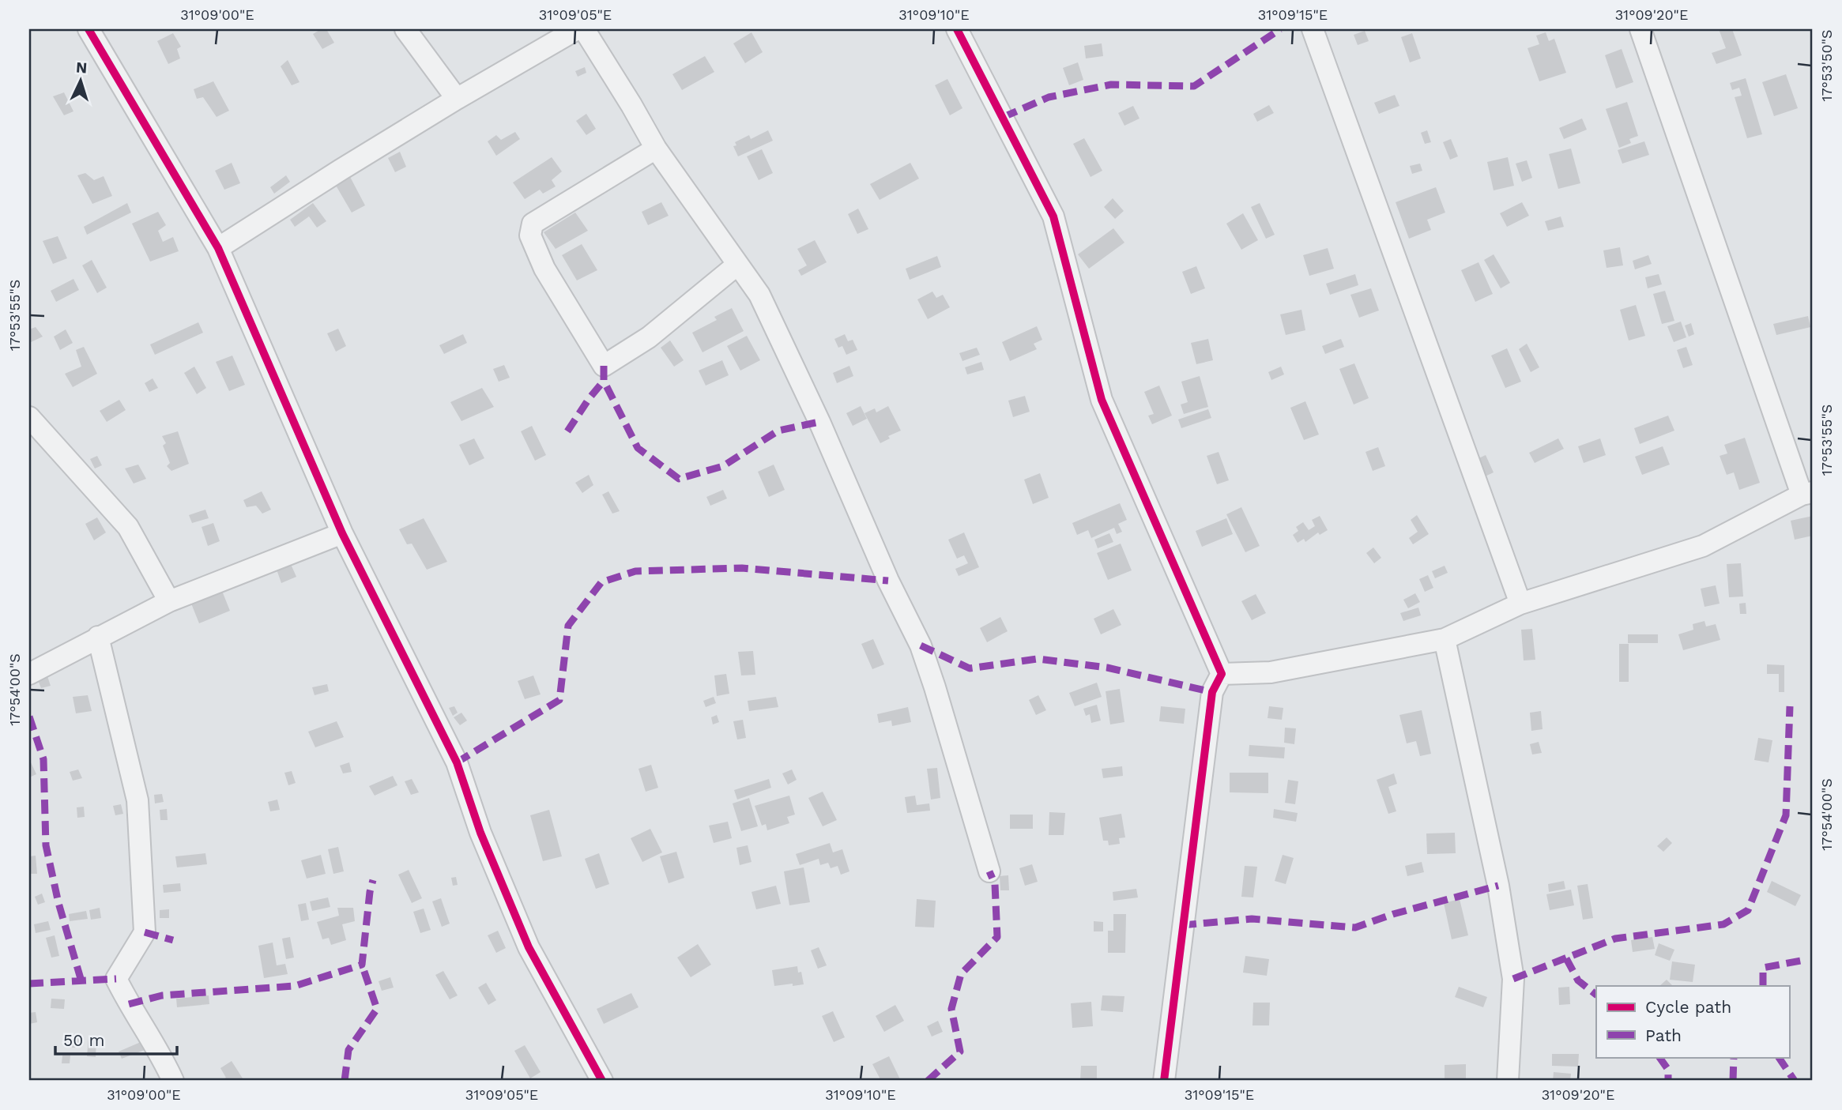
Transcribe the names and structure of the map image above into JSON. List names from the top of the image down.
{
  "legend": ["Cycle path", "Path"],
  "scale_bar": "50 m",
  "north": "top",
  "coordinates": [
    "31°09'00\"E",
    "31°09'05\"E",
    "31°09'10\"E",
    "31°09'15\"E",
    "31°09'20\"E",
    "17°53'50\"S",
    "17°53'55\"S",
    "17°54'00\"S"
  ]
}
